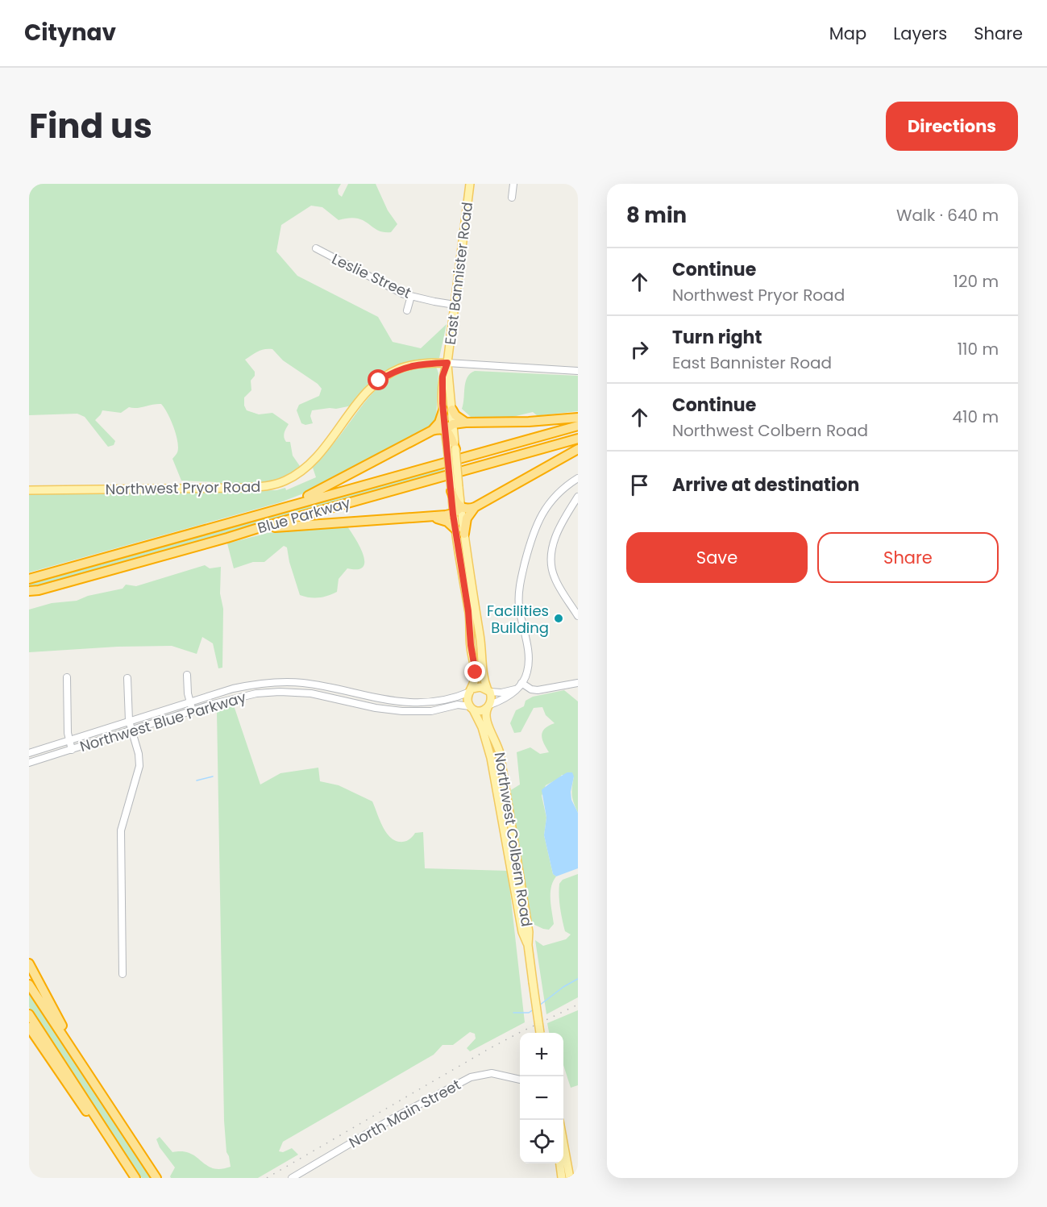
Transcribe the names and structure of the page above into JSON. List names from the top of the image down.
{
  "streets": {
    "highway": ["Blue Parkway"],
    "main road": ["East Bannister Road", "Northwest Pryor Road", "Northwest Colbern Road"],
    "street": ["Leslie Street", "Northwest Blue Parkway", "North Main Street"]
  },
  "crossings": [
    ["East Bannister Road", "Leslie Street"],
    ["East Bannister Road", "Northwest Pryor Road"],
    ["Northwest Blue Parkway", "Northwest Colbern Road"]
  ],
  "places": ["Facilities Building"],
  "page": {
    "header": "Citynav",
    "nav": ["Map", "Layers", "Share"],
    "title": "Find us",
    "buttons": [
      "Directions",
      ["Save", "Share"]
    ],
    "heading": ["8 min", "Walk · 640 m"],
    "list": [
      ["Continue", "Northwest Pryor Road", "120 m"],
      ["Turn right", "East Bannister Road", "110 m"],
      ["Continue", "Northwest Colbern Road", "410 m"],
      "Arrive at destination"
    ],
    "map_buttons": ["+", "−"]
  }
}
